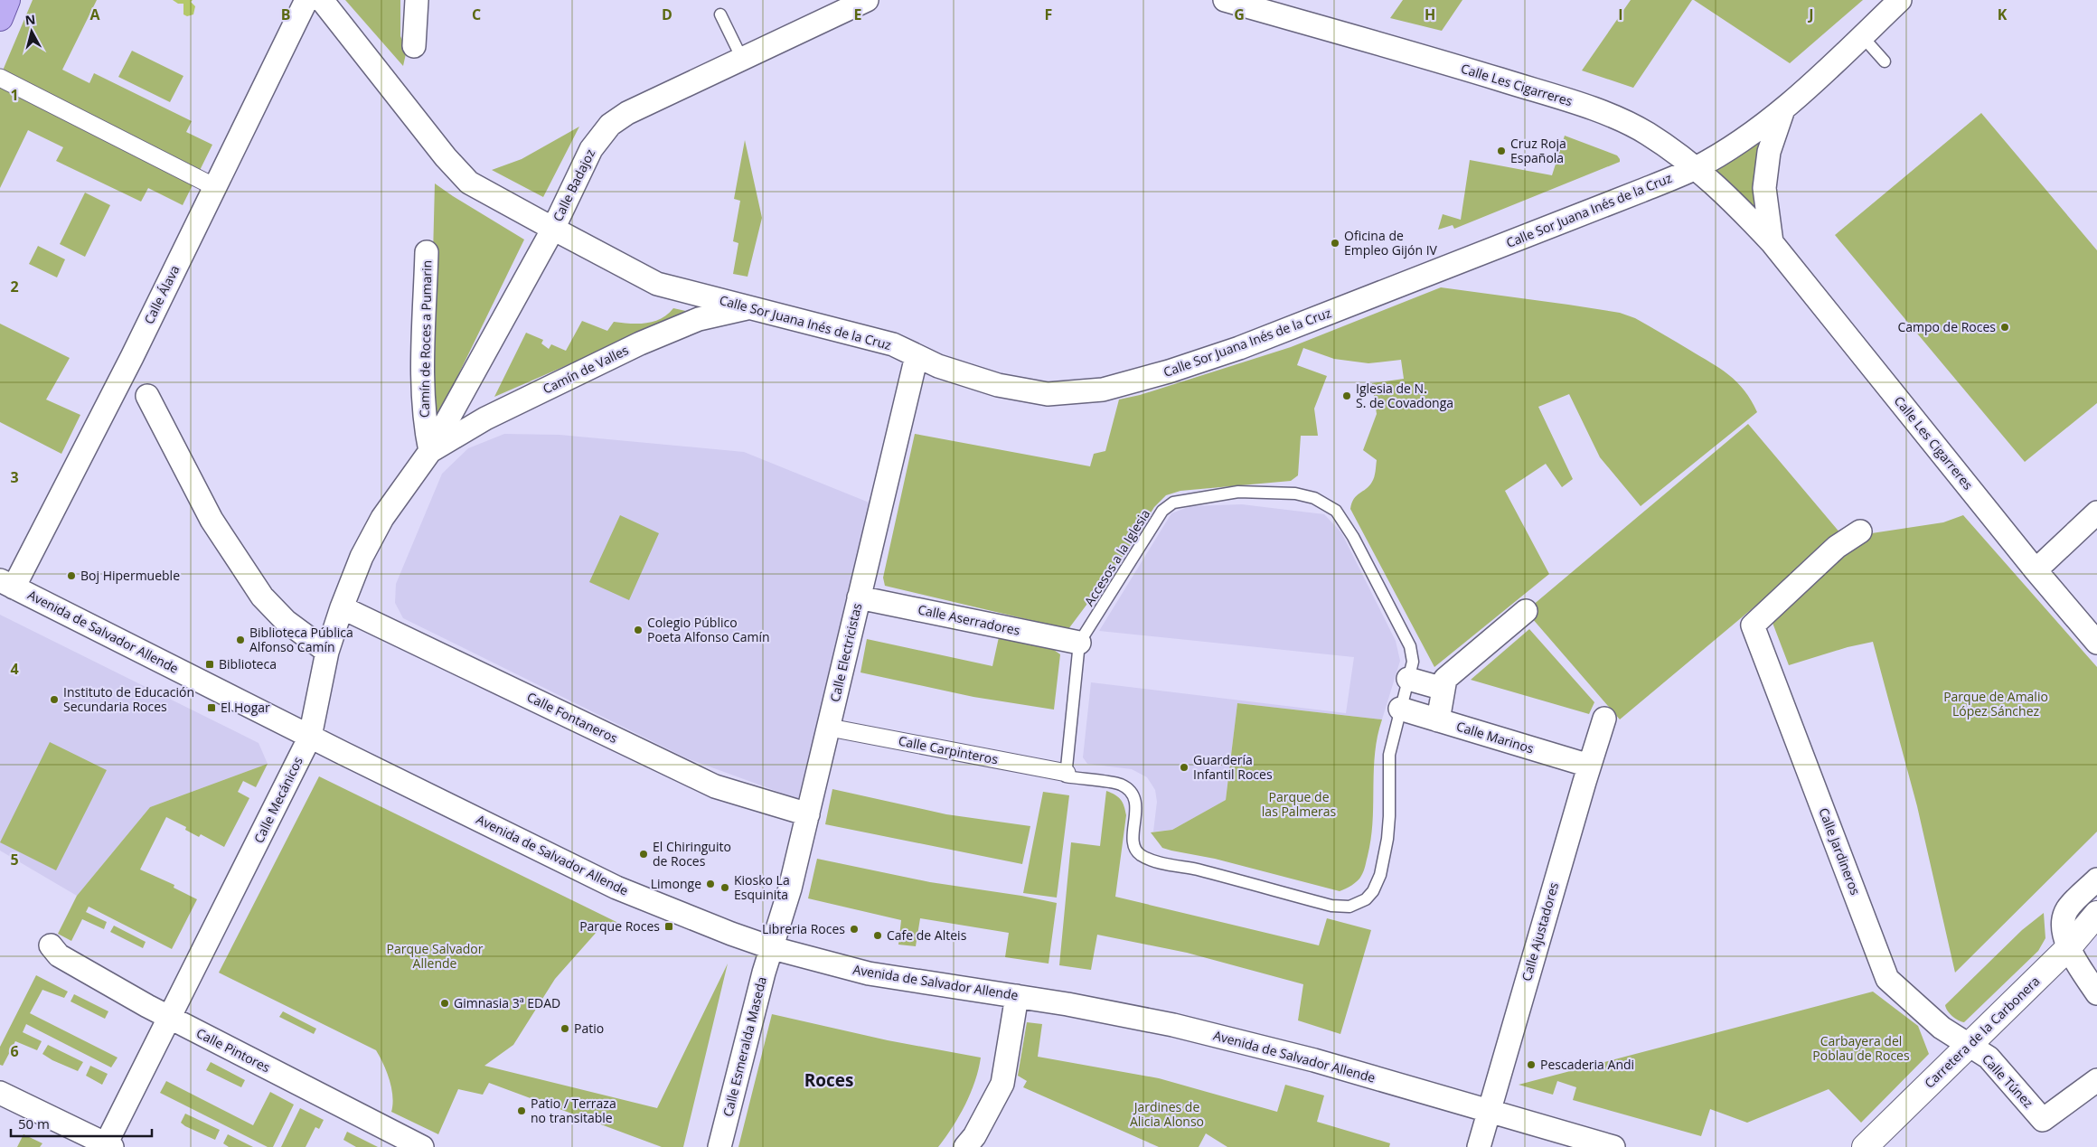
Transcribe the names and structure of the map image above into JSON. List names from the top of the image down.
{
  "streets": {
    "street": [
      "Calle Les Cigarreres",
      "Calle Badajoz",
      "Calle Sor Juana Inés de la Cruz",
      "Calle Álava",
      "Camín de Roces a Pumarin",
      "Camín de Valles",
      "Calle Aserradores",
      "Avenida de Salvador Allende",
      "Calle Electricistas",
      "Calle Fontaneros",
      "Calle Marinos",
      "Calle Carpinteros",
      "Calle Mecánicos",
      "Calle Jardineros",
      "Calle Ajustadores",
      "Carretera de la Carbonera",
      "Calle Esmeralda Maseda",
      "Calle Pintores",
      "Calle Túnez"
    ],
    "lane": ["Accesos a la Iglesia"]
  },
  "crossings": [
    ["Calle Les Cigarreres", "Calle Sor Juana Inés de la Cruz"],
    ["Calle Badajoz", "Calle Sor Juana Inés de la Cruz"],
    ["Calle Badajoz", "Camín de Roces a Pumarin"],
    ["Calle Badajoz", "Camín de Valles"],
    ["Calle Badajoz", "Calle Mecánicos"],
    ["Calle Sor Juana Inés de la Cruz", "Camín de Valles"],
    ["Calle Sor Juana Inés de la Cruz", "Calle Electricistas"],
    ["Calle Álava", "Avenida de Salvador Allende"],
    ["Camín de Roces a Pumarin", "Camín de Valles"],
    ["Camín de Roces a Pumarin", "Calle Mecánicos"],
    ["Camín de Valles", "Calle Mecánicos"],
    ["Accesos a la Iglesia", "Calle Aserradores"],
    ["Accesos a la Iglesia", "Calle Marinos"],
    ["Accesos a la Iglesia", "Calle Carpinteros"],
    ["Calle Aserradores", "Calle Electricistas"],
    ["Avenida de Salvador Allende", "Calle Electricistas"],
    ["Avenida de Salvador Allende", "Calle Mecánicos"],
    ["Avenida de Salvador Allende", "Calle Ajustadores"],
    ["Avenida de Salvador Allende", "Calle Esmeralda Maseda"],
    ["Calle Electricistas", "Calle Fontaneros"],
    ["Calle Electricistas", "Calle Carpinteros"],
    ["Calle Electricistas", "Calle Esmeralda Maseda"],
    ["Calle Fontaneros", "Calle Mecánicos"],
    ["Calle Marinos", "Calle Ajustadores"],
    ["Calle Mecánicos", "Calle Pintores"],
    ["Calle Jardineros", "Carretera de la Carbonera"],
    ["Calle Jardineros", "Calle Túnez"],
    ["Carretera de la Carbonera", "Calle Túnez"]
  ],
  "districts": ["Roces"],
  "parks": [
    "Parque de Amalio López Sánchez",
    "Parque de las Palmeras",
    "Parque Salvador Allende",
    "Carbayera del Poblau de Roces",
    "Jardines de Alicia Alonso"
  ],
  "places": {
    "other": [
      "Cruz Roja Española",
      "Oficina de Empleo Gijón IV",
      "Campo de Roces",
      "Iglesia de N. S. de Covadonga",
      "Boj Hipermueble",
      "Colegio Público Poeta Alfonso Camín",
      "Biblioteca Pública Alfonso Camín",
      "Instituto de Educación Secundaria Roces",
      "Guardería Infantil Roces",
      "El Chiringuito de Roces",
      "Limonge",
      "Kiosko La Esquinita",
      "Libreria Roces",
      "Cafe de Alteis",
      "Gimnasia 3ª EDAD",
      "Patio",
      "Pescaderia Andi",
      "Patio / Terraza no transitable"
    ],
    "transit": ["Biblioteca", "El Hogar", "Parque Roces"]
  },
  "scale_bar": "50 m",
  "north": "top",
  "grid": {
    "columns": [
      "A",
      "B",
      "C",
      "D",
      "E",
      "F",
      "G",
      "H",
      "I",
      "J",
      "K"
    ],
    "rows": [
      "1",
      "2",
      "3",
      "4",
      "5",
      "6"
    ]
  }
}
